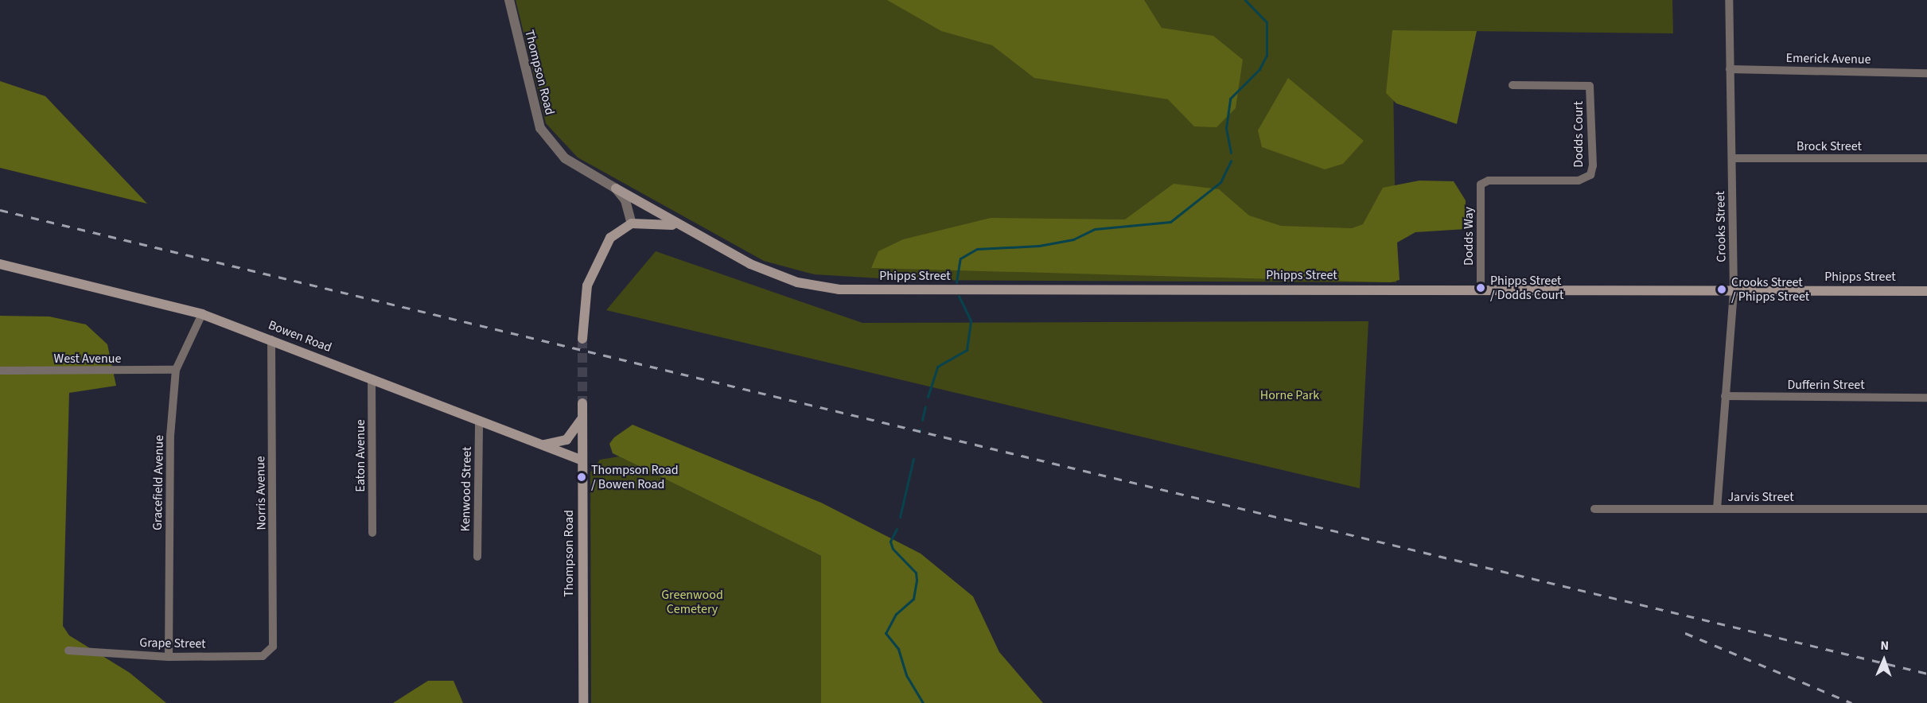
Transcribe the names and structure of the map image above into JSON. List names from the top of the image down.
{
  "streets": {
    "main road": ["Thompson Road", "Phipps Street", "Bowen Road"],
    "street": [
      "Emerick Avenue",
      "Dodds Court",
      "Brock Street",
      "Crooks Street",
      "Dodds Way",
      "West Avenue",
      "Dufferin Street",
      "Eaton Avenue",
      "Gracefield Avenue",
      "Kenwood Street",
      "Norris Avenue",
      "Jarvis Street",
      "Grape Street"
    ]
  },
  "crossings": [
    ["Emerick Avenue", "Crooks Street"],
    ["Thompson Road", "Bowen Road"],
    ["Dodds Court", "Dodds Way"],
    ["Brock Street", "Crooks Street"],
    ["Crooks Street", "Phipps Street"],
    ["Crooks Street", "Dufferin Street"],
    ["Crooks Street", "Jarvis Street"],
    ["Dodds Way", "Phipps Street"],
    ["Bowen Road", "Eaton Avenue"],
    ["Bowen Road", "Gracefield Avenue"],
    ["Bowen Road", "Kenwood Street"],
    ["Bowen Road", "Norris Avenue"],
    ["West Avenue", "Gracefield Avenue"],
    ["Gracefield Avenue", "Grape Street"],
    ["Norris Avenue", "Grape Street"]
  ],
  "parks": ["Horne Park", "Greenwood Cemetery"],
  "places": ["Phipps Street / Dodds Court", "Crooks Street / Phipps Street", "Thompson Road / Bowen Road"],
  "north": "top"
}
